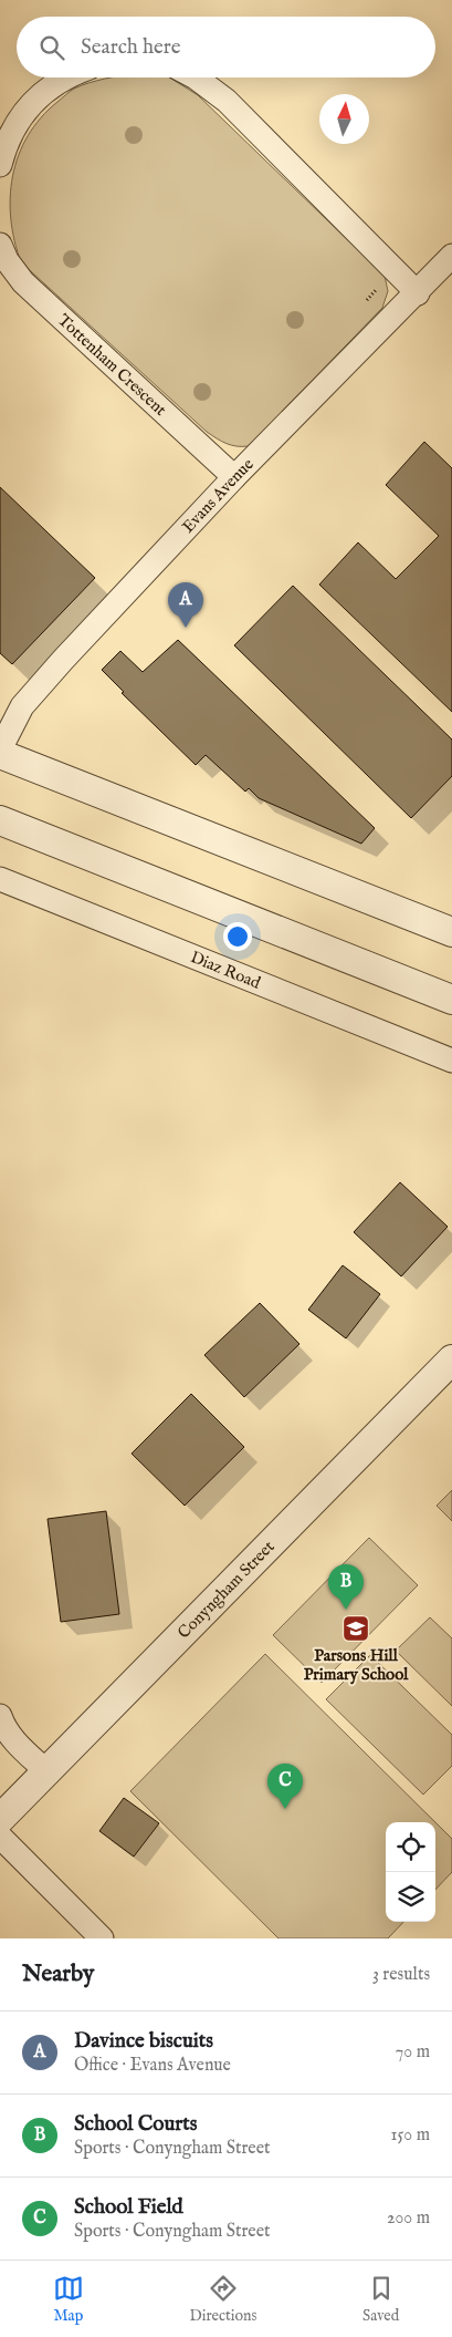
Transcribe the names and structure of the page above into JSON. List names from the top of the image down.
{
  "streets": {
    "street": [
      "Tottenham Crescent",
      "Evans Avenue",
      "Diaz Road",
      "Conyngham Street"
    ]
  },
  "crossings": [
    ["Tottenham Crescent", "Evans Avenue"]
  ],
  "places": {
    "school or university": ["Parsons Hill Primary School"]
  },
  "north": "top",
  "page": {
    "search": "Search here",
    "pins": ["A", "B", "C"],
    "heading": ["Nearby", "3 results"],
    "list": [
      {
        "mark": "A",
        "name": "Davince biscuits",
        "note": "Office · Evans Avenue",
        "value": "70 m"
      },
      {
        "mark": "B",
        "name": "School Courts",
        "note": "Sports · Conyngham Street",
        "value": "150 m"
      },
      {
        "mark": "C",
        "name": "School Field",
        "note": "Sports · Conyngham Street",
        "value": "200 m"
      }
    ],
    "nav": ["Map", "Directions", "Saved"]
  }
}
